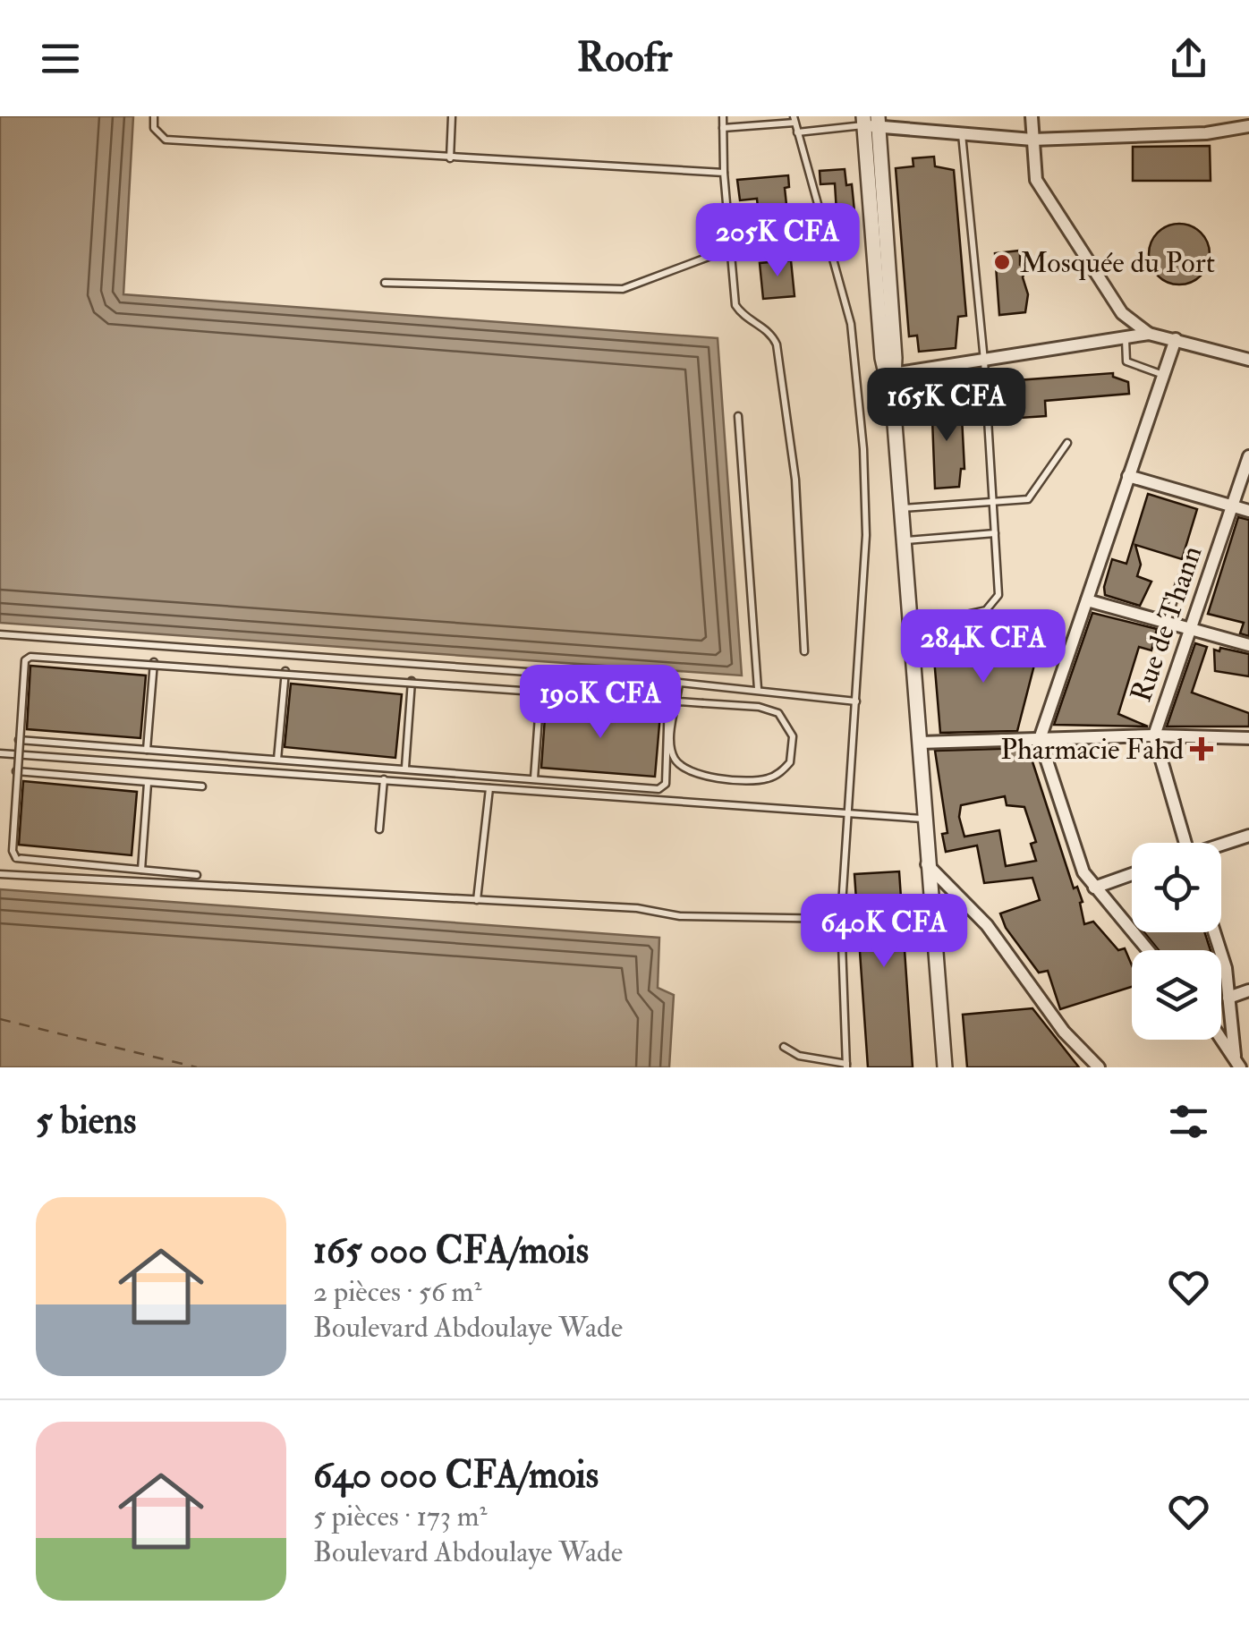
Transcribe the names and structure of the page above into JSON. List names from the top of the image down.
{
  "streets": {
    "street": ["Rue de Thann"]
  },
  "places": {
    "other": ["Mosquée du Port"],
    "health": ["Pharmacie Fahd"]
  },
  "page": {
    "header": "Roofr",
    "price": [
      "205K CFA",
      "165K CFA",
      "284K CFA",
      "190K CFA",
      "640K CFA"
    ],
    "heading": "5 biens",
    "list": [
      {
        "name": "165 000 CFA/mois",
        "note": "2 pièces · 56 m² · Boulevard Abdoulaye Wade"
      },
      {
        "name": "640 000 CFA/mois",
        "note": "5 pièces · 173 m² · Boulevard Abdoulaye Wade"
      }
    ]
  }
}
